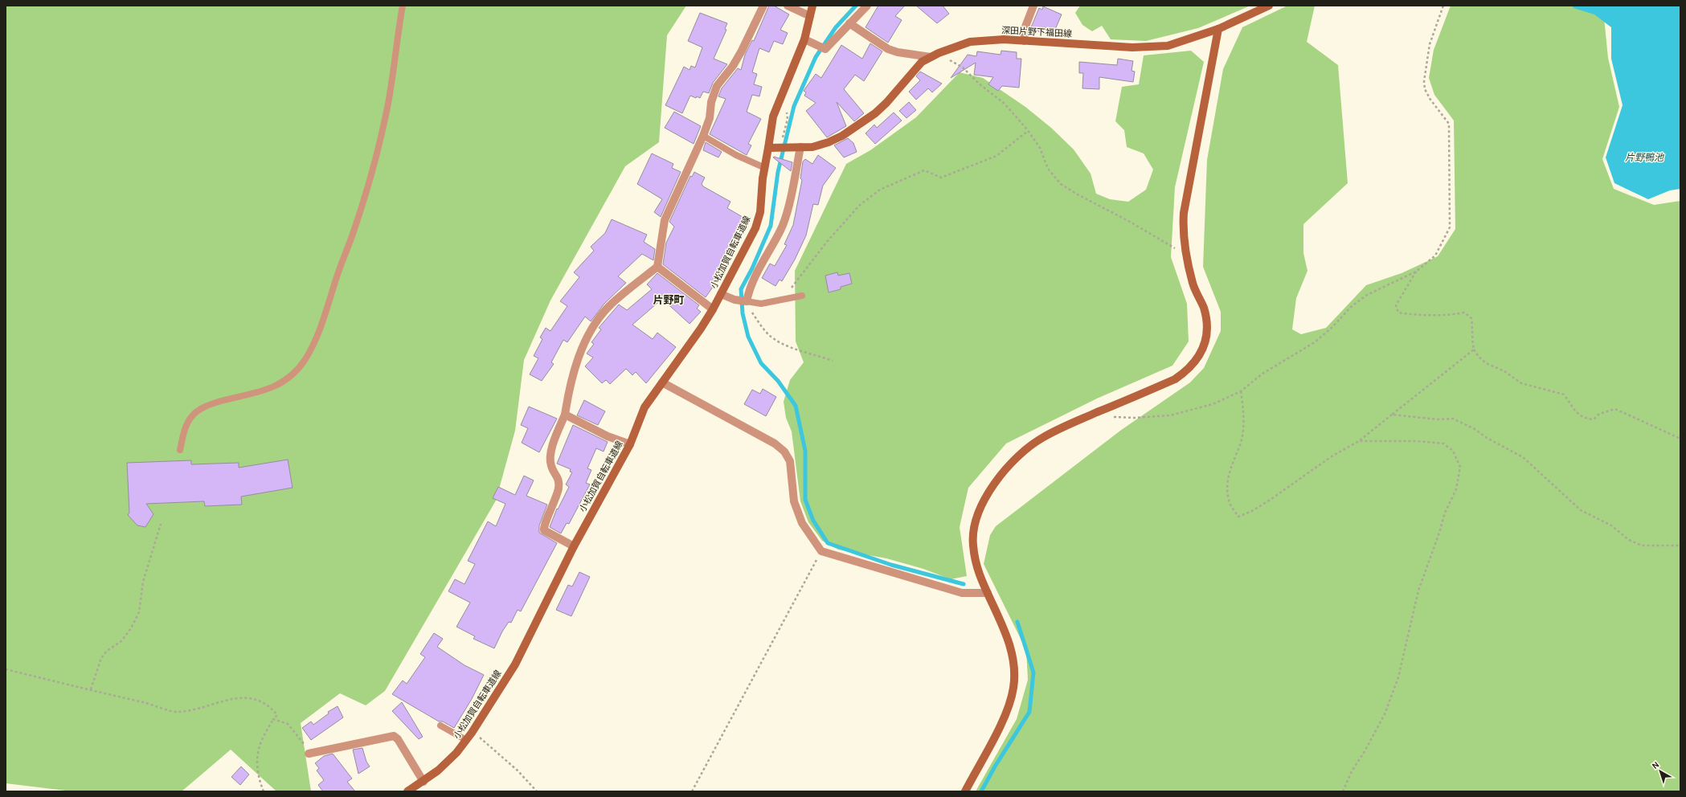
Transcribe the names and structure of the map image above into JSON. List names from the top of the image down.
{
  "streets": {
    "main road": ["深田片野下福田線", "小松加賀自転車道線"]
  },
  "crossings": [
    ["深田片野下福田線", "小松加賀自転車道線"]
  ],
  "districts": ["片野町"],
  "water": ["片野鴨池"],
  "north": "top left"
}
